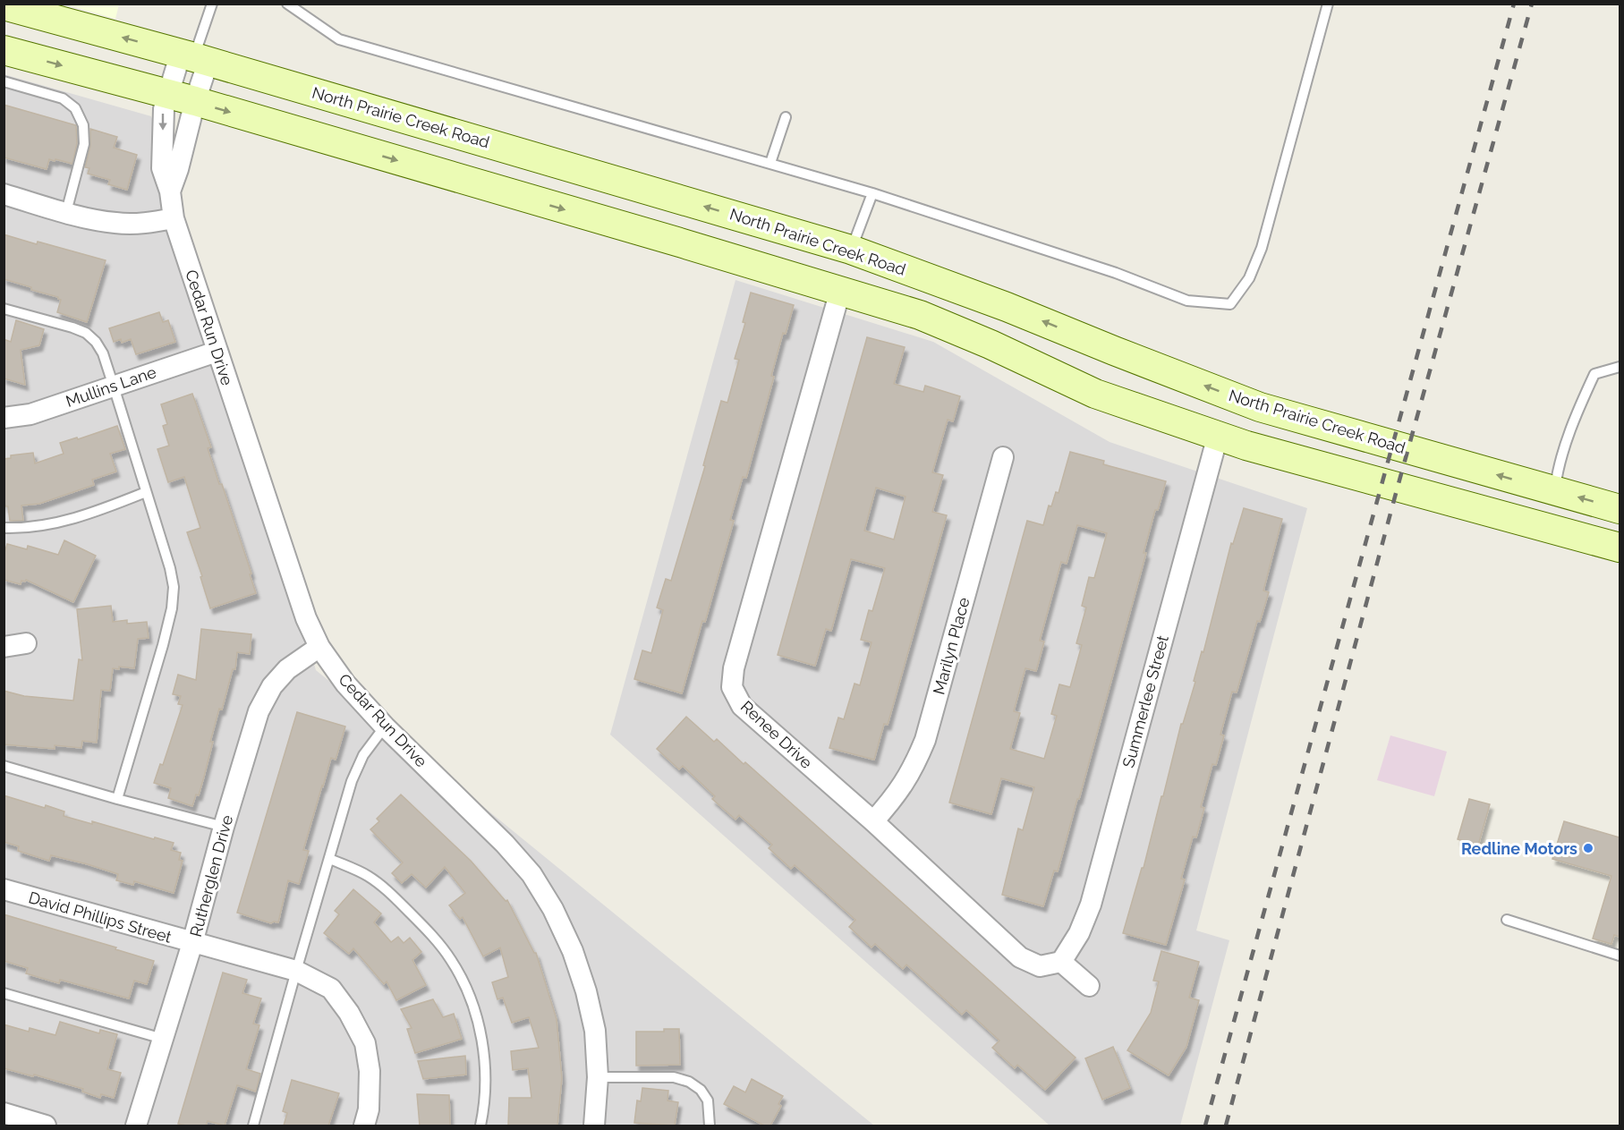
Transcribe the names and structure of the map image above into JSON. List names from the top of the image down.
{
  "streets": {
    "main road": ["North Prairie Creek Road"],
    "street": [
      "Cedar Run Drive",
      "Mullins Lane",
      "Marilyn Place",
      "Summerlee Street",
      "Renee Drive",
      "Rutherglen Drive",
      "David Phillips Street"
    ]
  },
  "crossings": [
    ["North Prairie Creek Road", "Cedar Run Drive"],
    ["Cedar Run Drive", "Mullins Lane"],
    ["Cedar Run Drive", "Rutherglen Drive"],
    ["Marilyn Place", "Renee Drive"],
    ["Summerlee Street", "Renee Drive"],
    ["Rutherglen Drive", "David Phillips Street"]
  ],
  "places": ["Redline Motors"]
}
